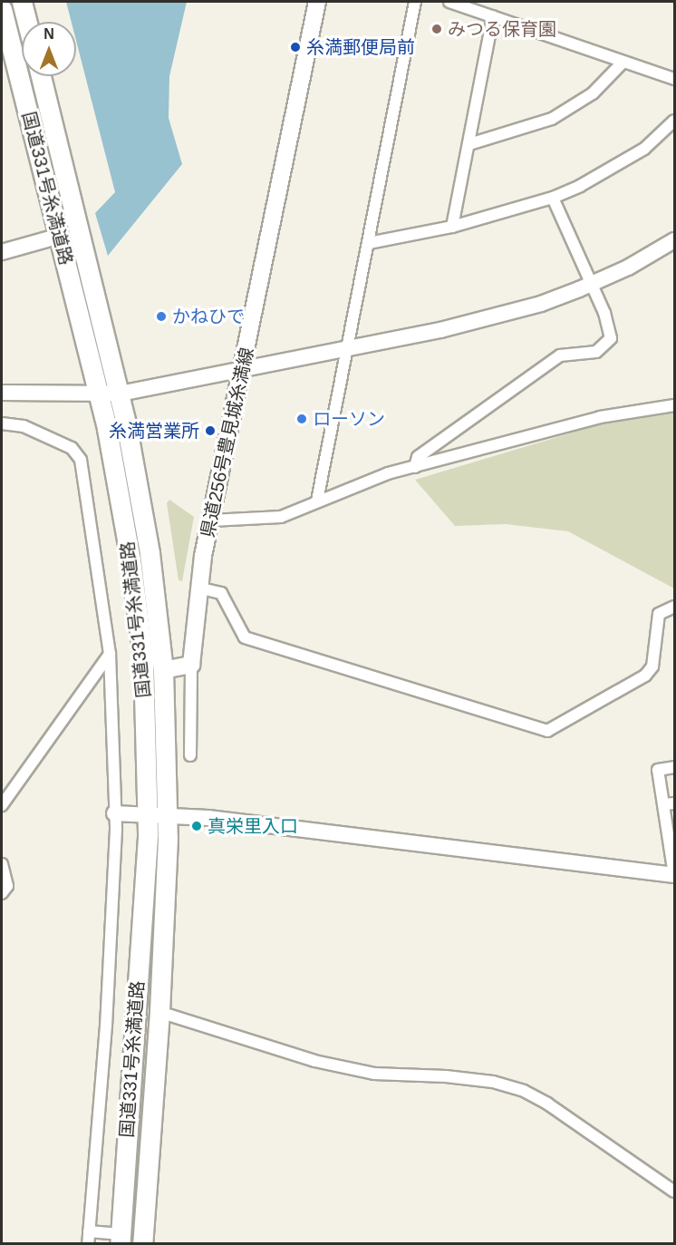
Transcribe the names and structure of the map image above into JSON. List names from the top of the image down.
{
  "streets": {
    "highway": ["国道331号糸満道路"],
    "main road": ["県道256号豊見城糸満線"]
  },
  "places": [
    "みつる保育園",
    "糸満郵便局前",
    "かねひで",
    "ローソン",
    "糸満営業所",
    "真栄里入口"
  ],
  "north": "top"
}
